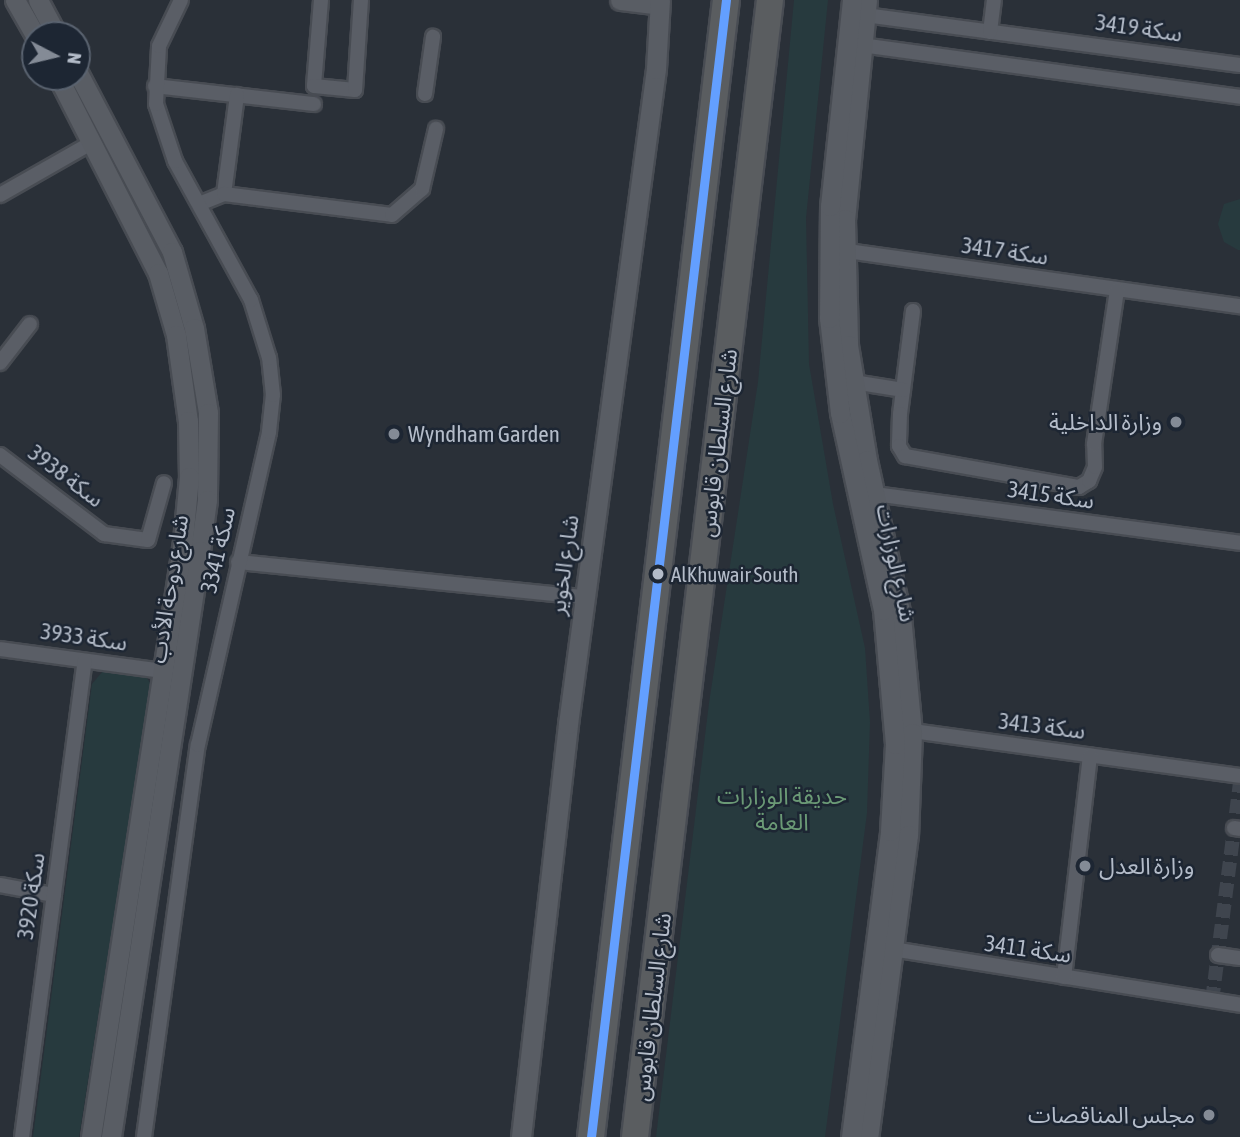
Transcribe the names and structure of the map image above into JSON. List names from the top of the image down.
{
  "streets": {
    "highway": ["شارع السلطان قابوس"],
    "street": [
      "سكة 3419",
      "سكة 3417",
      "سكة 3938",
      "سكة 3415",
      "سكة 3341",
      "شارع الوزارات",
      "شارع الخوير",
      "شارع دوحة الأدب",
      "سكة 3933",
      "سكة 3413",
      "سكة 3920",
      "سكة 3411"
    ]
  },
  "crossings": [
    ["سكة 3419", "شارع الوزارات"],
    ["سكة 3417", "شارع الوزارات"],
    ["سكة 3415", "شارع الوزارات"],
    ["شارع الوزارات", "سكة 3413"],
    ["شارع الوزارات", "سكة 3411"],
    ["شارع دوحة الأدب", "سكة 3933"],
    ["سكة 3933", "سكة 3920"]
  ],
  "parks": ["حديقة الوزارات العامة"],
  "places": [
    "وزارة الداخلية",
    "Wyndham Garden",
    "AlKhuwair South",
    "وزارة العدل",
    "مجلس المناقصات"
  ],
  "north": "right"
}
